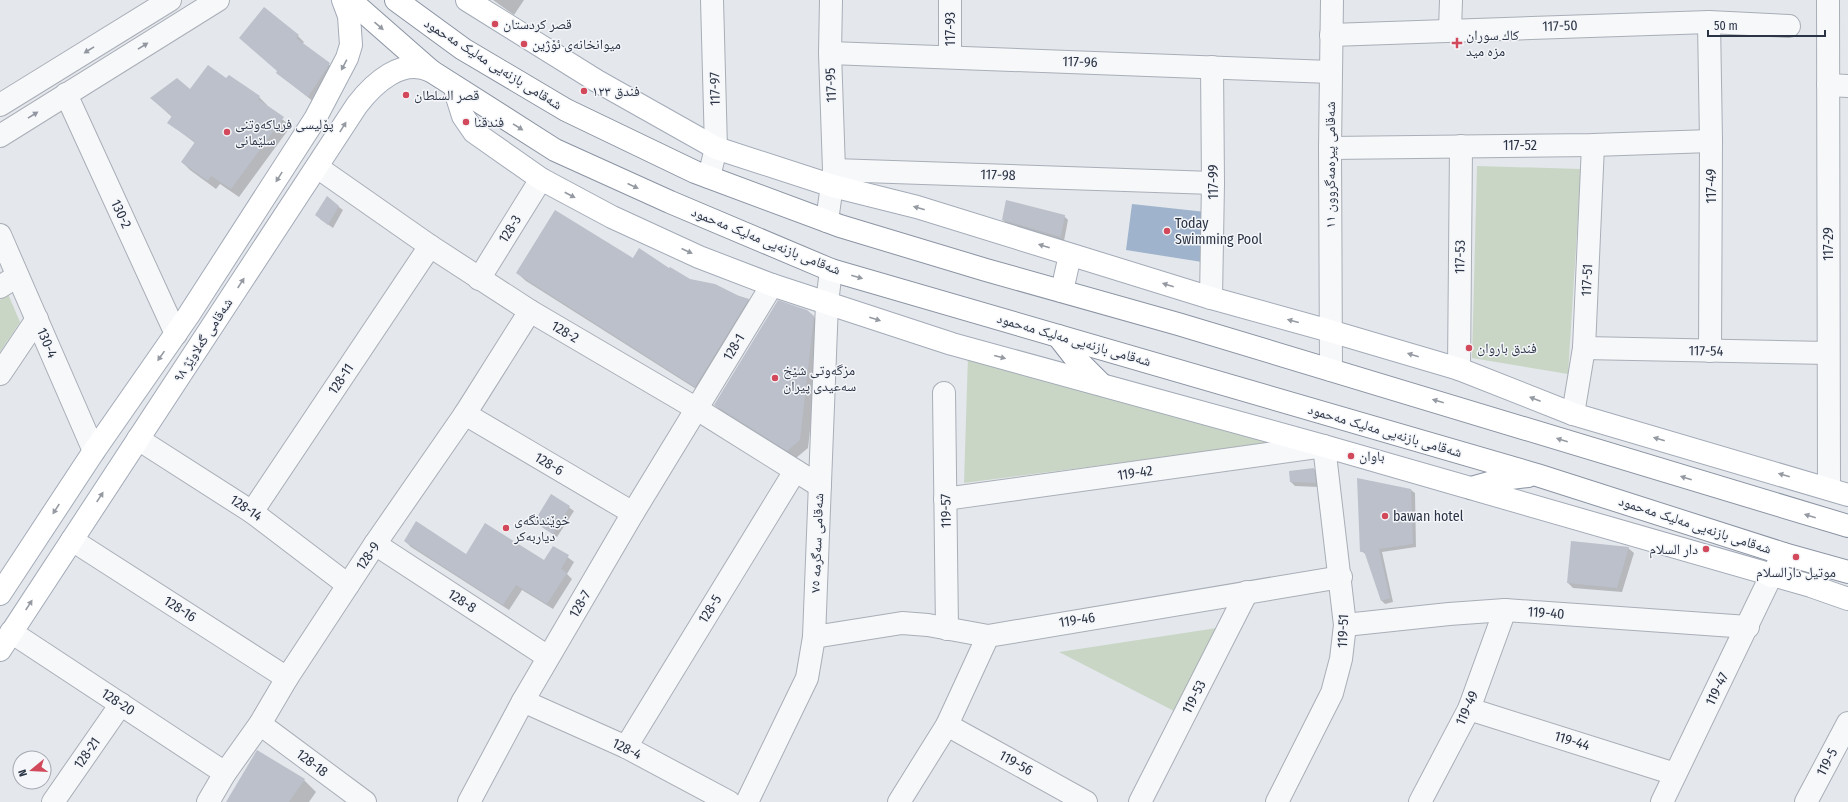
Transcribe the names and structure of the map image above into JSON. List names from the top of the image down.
{
  "streets": {
    "main road": ["شەقامی بازنەیی مەلیک مەحمود", "شەقامی گەلاوێژ ٩٨"],
    "street": [
      "117-50",
      "117-93",
      "117-96",
      "117-95",
      "117-97",
      "117-52",
      "شەقامی پیرەمەگروون ١١",
      "117-98",
      "117-99",
      "117-49",
      "130-2",
      "128-3",
      "117-29",
      "117-53",
      "117-51",
      "128-2",
      "130-4",
      "128-1",
      "117-54",
      "128-11",
      "128-6",
      "119-42",
      "128-14",
      "119-57",
      "شەقامی سەگرمە ٧٥",
      "128-9",
      "128-8",
      "128-7",
      "128-16",
      "128-5",
      "119-40",
      "119-46",
      "119-51",
      "119-47",
      "119-53",
      "128-20",
      "119-49",
      "119-44",
      "128-4",
      "128-21",
      "119-5",
      "128-18",
      "119-56"
    ]
  },
  "crossings": [
    ["117-50", "شەقامی پیرەمەگروون ١١"],
    ["117-50", "117-49"],
    ["117-93", "117-96"],
    ["117-96", "117-95"],
    ["117-96", "شەقامی پیرەمەگروون ١١"],
    ["117-96", "117-99"],
    ["شەقامی بازنەیی مەلیک مەحمود", "117-97"],
    ["شەقامی بازنەیی مەلیک مەحمود", "شەقامی پیرەمەگروون ١١"],
    ["شەقامی بازنەیی مەلیک مەحمود", "شەقامی گەلاوێژ ٩٨"],
    ["شەقامی بازنەیی مەلیک مەحمود", "شەقامی سەگرمە ٧٥"],
    ["117-95", "117-98"],
    ["117-52", "شەقامی پیرەمەگروون ١١"],
    ["117-52", "117-49"],
    ["117-52", "117-53"],
    ["117-52", "117-51"],
    ["117-98", "117-99"],
    ["117-49", "117-54"],
    ["130-2", "شەقامی گەلاوێژ ٩٨"],
    ["128-3", "128-2"],
    ["117-29", "117-54"],
    ["117-51", "117-54"],
    ["128-2", "شەقامی گەلاوێژ ٩٨"],
    ["128-2", "128-1"],
    ["128-2", "128-11"],
    ["128-2", "شەقامی سەگرمە ٧٥"],
    ["128-2", "128-9"],
    ["128-2", "128-7"],
    ["128-2", "128-5"],
    ["شەقامی گەلاوێژ ٩٨", "130-4"],
    ["شەقامی گەلاوێژ ٩٨", "128-14"],
    ["شەقامی گەلاوێژ ٩٨", "128-16"],
    ["شەقامی گەلاوێژ ٩٨", "128-20"],
    ["128-1", "128-7"],
    ["128-11", "128-14"],
    ["128-6", "128-9"],
    ["128-6", "128-7"],
    ["119-42", "119-57"],
    ["119-42", "119-51"],
    ["128-14", "128-9"],
    ["119-57", "119-46"],
    ["شەقامی سەگرمە ٧٥", "119-46"],
    ["128-9", "128-8"],
    ["128-9", "128-16"],
    ["128-9", "128-20"],
    ["128-9", "128-18"],
    ["128-8", "128-7"],
    ["128-7", "128-4"],
    ["128-5", "128-4"],
    ["119-40", "119-51"],
    ["119-40", "119-47"],
    ["119-40", "119-49"],
    ["119-46", "119-51"],
    ["119-46", "119-53"],
    ["119-47", "119-44"],
    ["128-20", "128-21"],
    ["119-49", "119-44"]
  ],
  "places": {
    "other": [
      "قصر كردستان",
      "میوانخانەی ئۆژین",
      "فندق ١٢٣",
      "قصر السلطان",
      "فندقنا",
      "پۆلیسی فریاکەوتنی سلێمانی",
      "Today Swimming Pool",
      "فندق باروان",
      "مزگەوتی شێخ سەعیدی پیران",
      "باوان",
      "bawan hotel",
      "خوێندنگەی دیاربەکر",
      "دار السلام",
      "موتيل دارالسلام"
    ],
    "health": ["كاك سوران مزه ميد"]
  },
  "scale_bar": "50 m",
  "north": "left"
}
